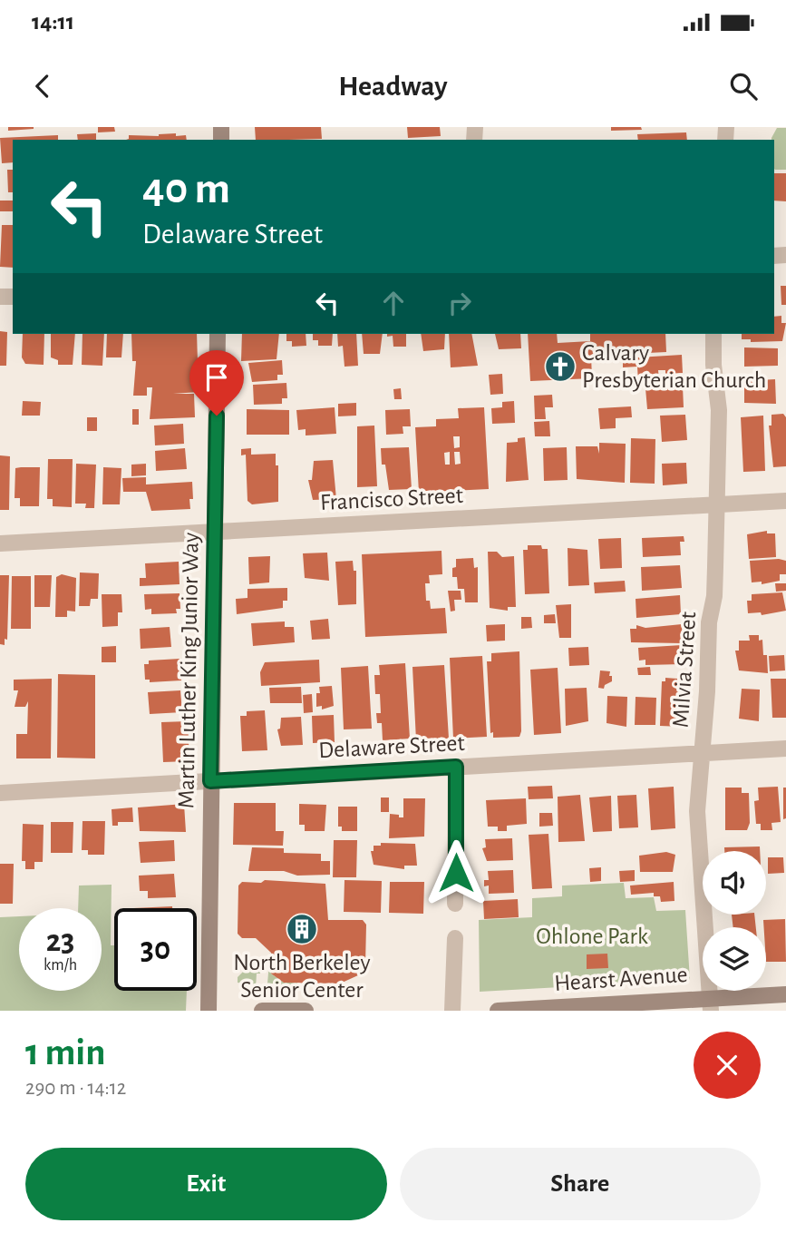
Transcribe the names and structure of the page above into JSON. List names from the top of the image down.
{
  "streets": {
    "street": [
      "Francisco Street",
      "Milvia Street",
      "Martin Luther King Junior Way",
      "Delaware Street",
      "Hearst Avenue"
    ]
  },
  "crossings": [
    ["Francisco Street", "Milvia Street"],
    ["Francisco Street", "Martin Luther King Junior Way"],
    ["Milvia Street", "Delaware Street"],
    ["Milvia Street", "Hearst Avenue"],
    ["Martin Luther King Junior Way", "Delaware Street"]
  ],
  "parks": ["Ohlone Park"],
  "places": {
    "church": ["Calvary Presbyterian Church"],
    "building": ["North Berkeley Senior Center"]
  },
  "page": {
    "status": "14:11",
    "header": "Headway",
    "turn": ["40 m", "Delaware Street"],
    "speed": "23 km/h",
    "limit": "30",
    "heading": ["1 min", "290 m · 14:12"],
    "buttons": ["Exit", "Share"]
  }
}
